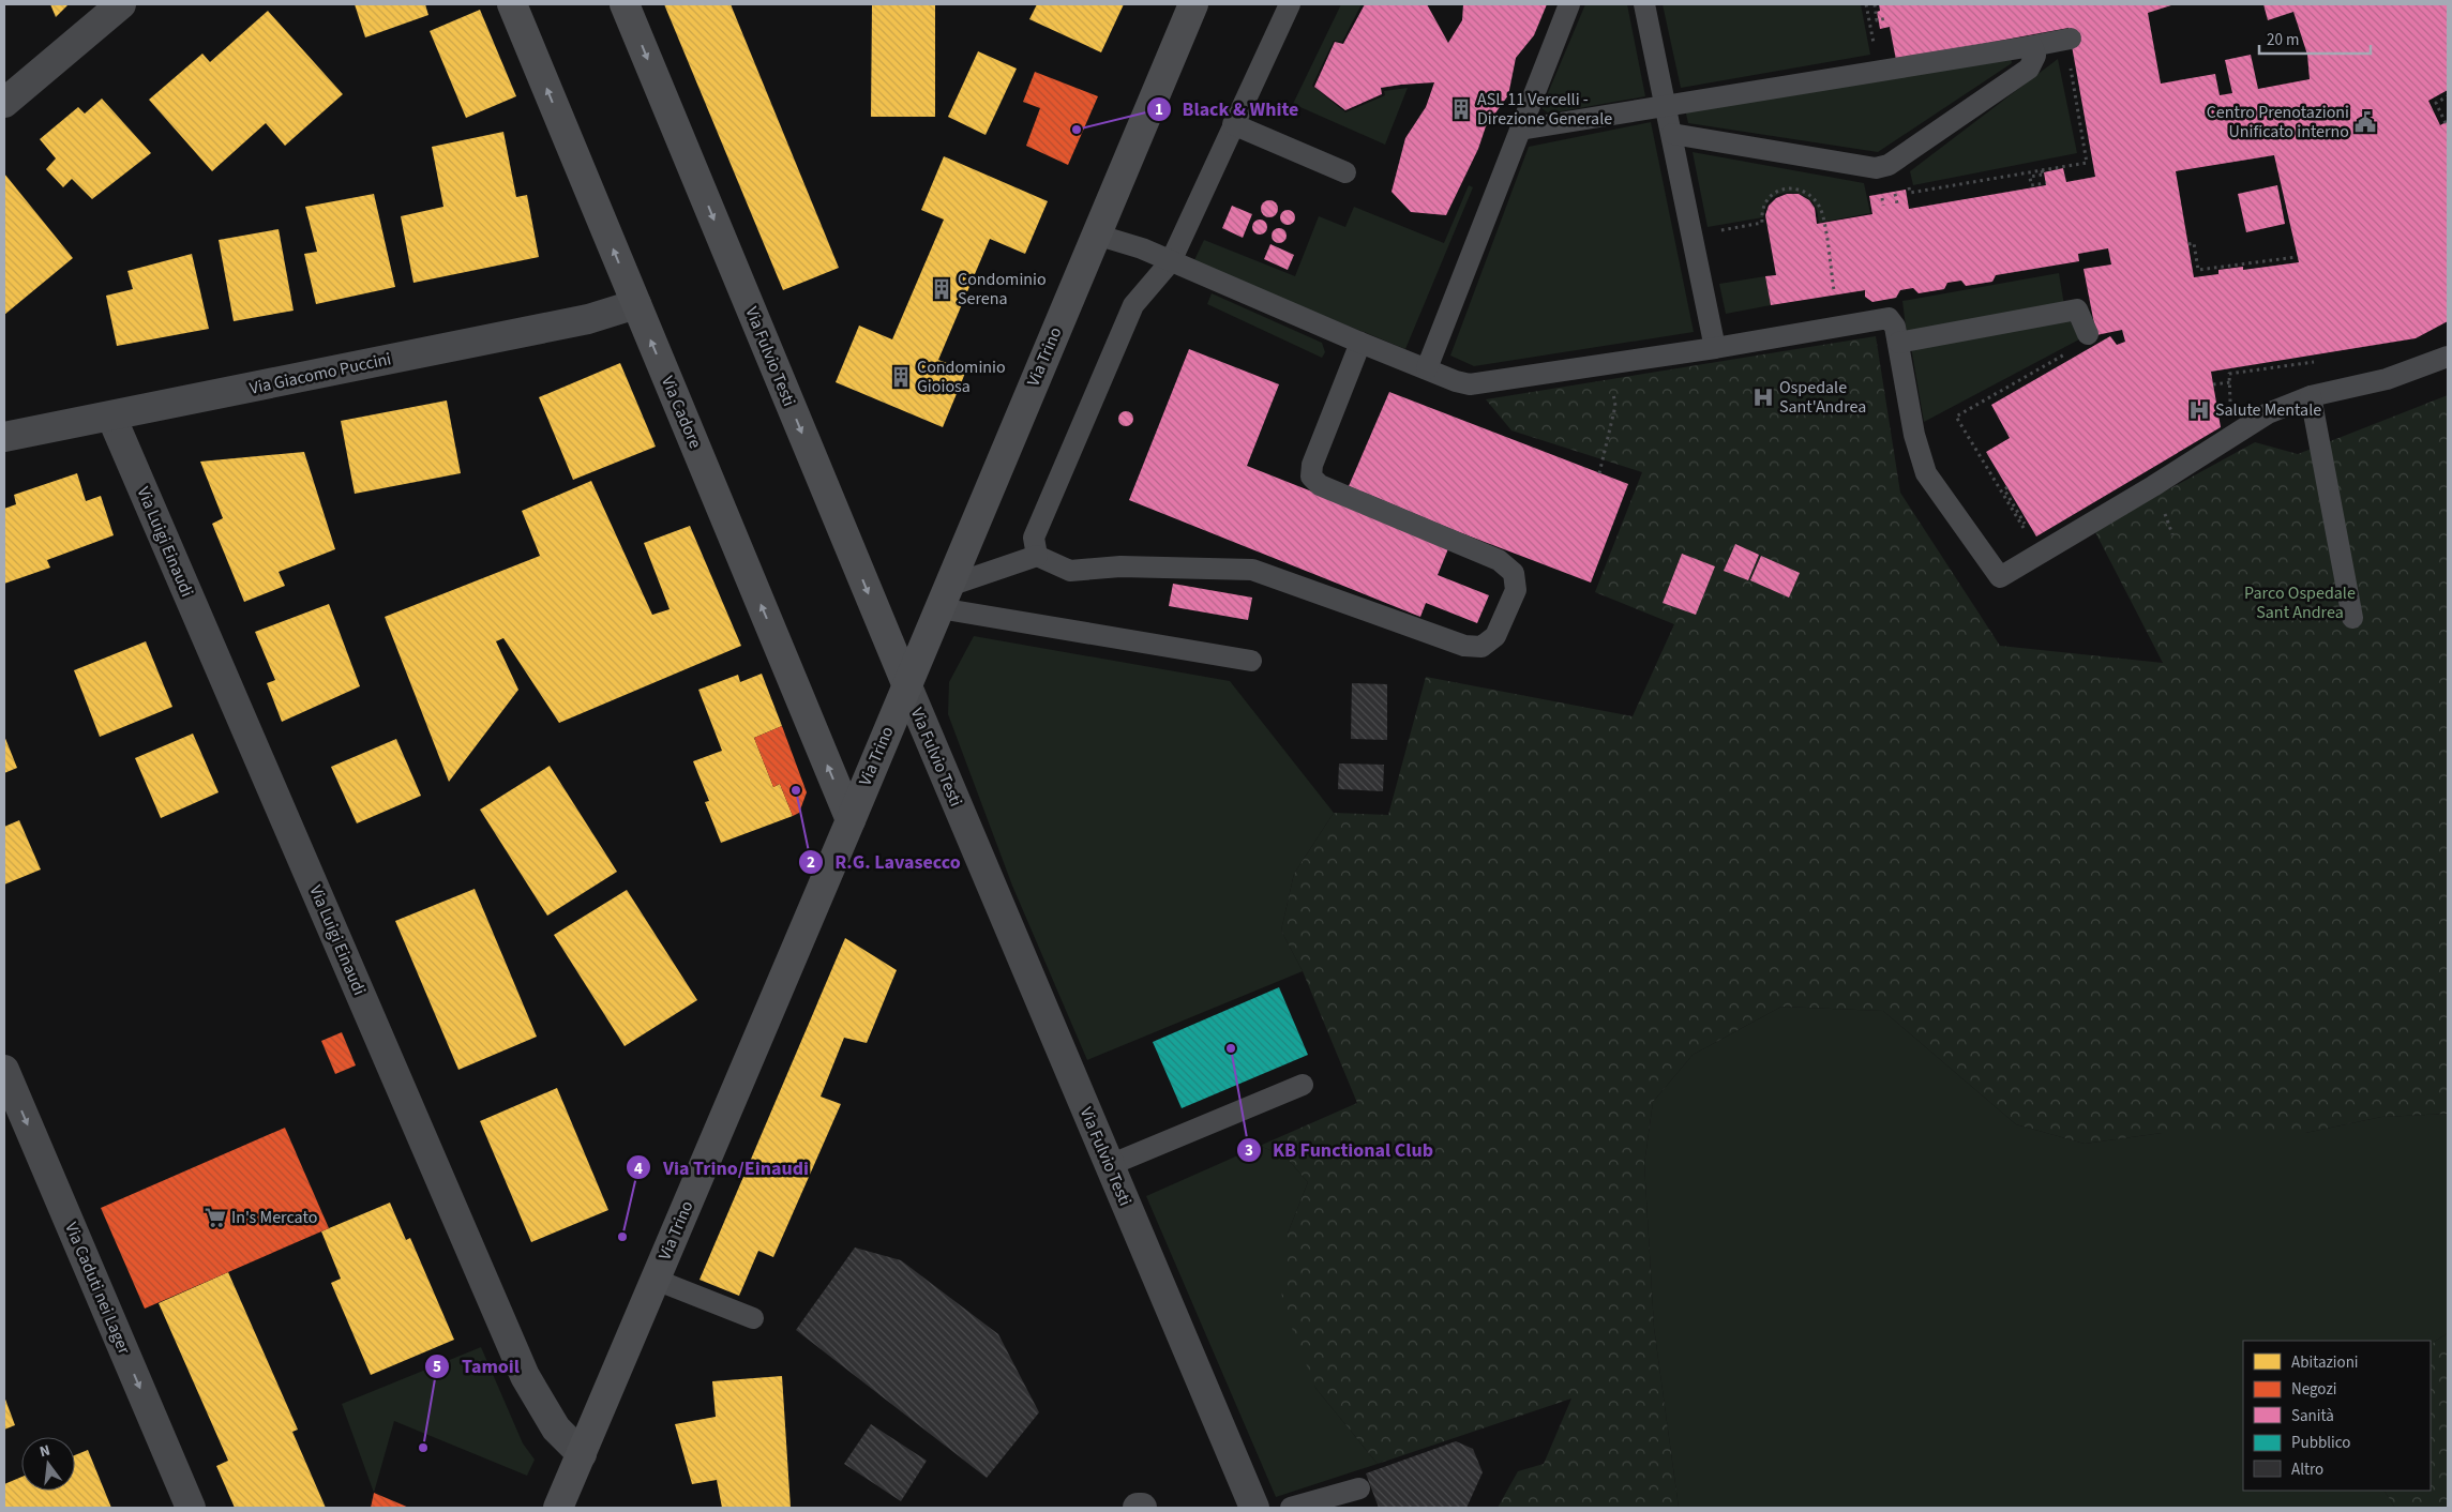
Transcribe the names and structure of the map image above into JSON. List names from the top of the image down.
{
  "streets": {
    "street": [
      "Via Fulvio Testi",
      "Via Trino",
      "Via Giacomo Puccini",
      "Via Cadore",
      "Via Luigi Einaudi",
      "Via Caduti nei Lager"
    ]
  },
  "crossings": [
    ["Via Fulvio Testi", "Via Trino"],
    ["Via Trino", "Via Cadore"],
    ["Via Trino", "Via Luigi Einaudi"],
    ["Via Giacomo Puccini", "Via Cadore"],
    ["Via Giacomo Puccini", "Via Luigi Einaudi"]
  ],
  "one_way": ["Via Fulvio Testi", "Via Cadore", "Via Caduti nei Lager"],
  "parks": ["Parco Ospedale Sant Andrea"],
  "places": {
    "building": ["ASL 11 Vercelli - Direzione Generale", "Condominio Serena", "Condominio Gioiosa"],
    "public building": ["Centro Prenotazioni Unificato interno"],
    "other": [
      "Black & White",
      "R.G. Lavasecco",
      "KB Functional Club",
      "Via Trino/Einaudi",
      "Tamoil"
    ],
    "hospital": ["Ospedale Sant'Andrea", "Salute Mentale"],
    "supermarket": ["In's Mercato"]
  },
  "legend": [
    "Abitazioni",
    "Negozi",
    "Sanità",
    "Pubblico",
    "Altro"
  ],
  "scale_bar": "20 m",
  "north": "top"
}
